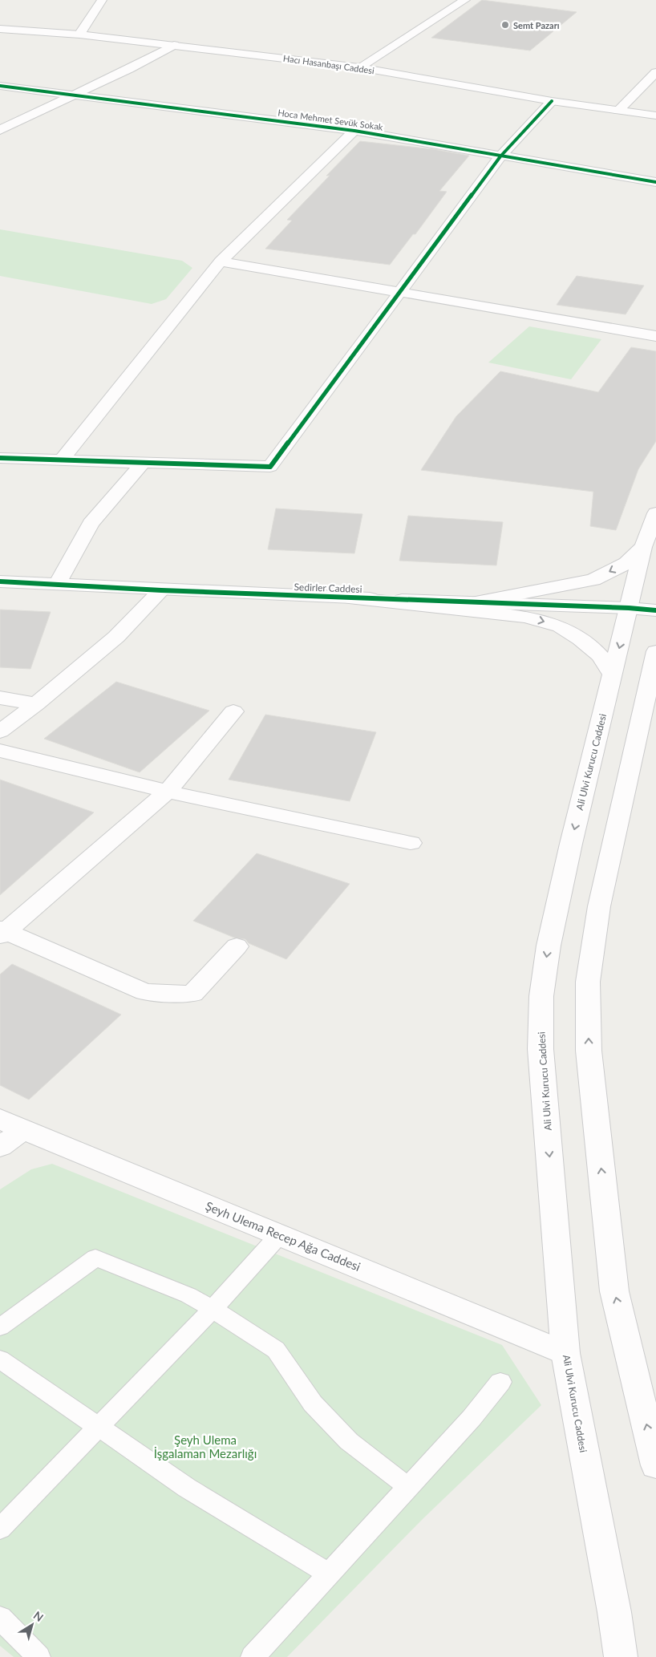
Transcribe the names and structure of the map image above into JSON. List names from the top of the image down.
{
  "streets": {
    "street": [
      "Hacı Hasanbaşı Caddesi",
      "Hoca Mehmet Sevük Sokak",
      "Sedirler Caddesi",
      "Ali Ulvi Kurucu Caddesi",
      "Şeyh Ulema Recep Ağa Caddesi"
    ]
  },
  "crossings": [
    ["Sedirler Caddesi", "Ali Ulvi Kurucu Caddesi"],
    ["Ali Ulvi Kurucu Caddesi", "Şeyh Ulema Recep Ağa Caddesi"]
  ],
  "parks": ["Şeyh Ulema İşgalaman Mezarlığı"],
  "places": ["Semt Pazarı"],
  "north": "top right"
}
